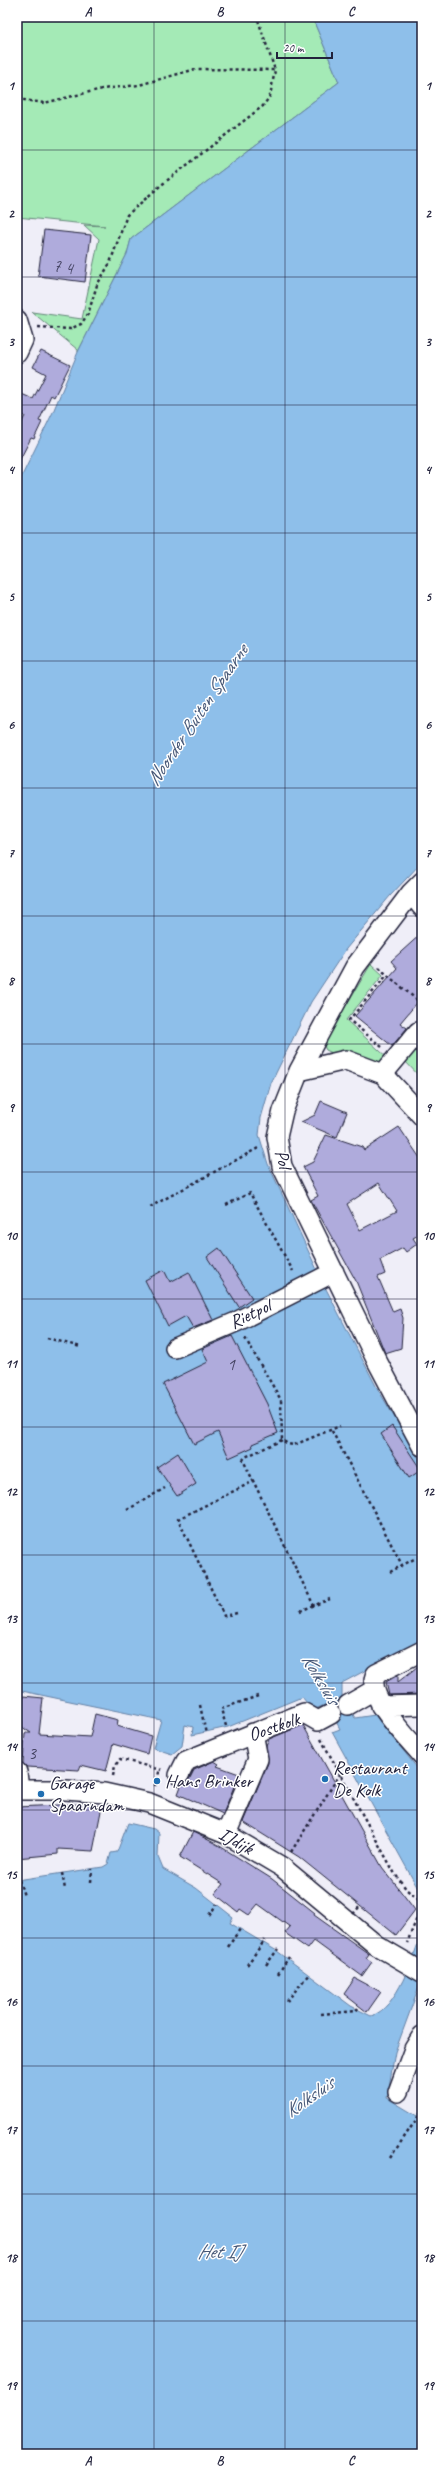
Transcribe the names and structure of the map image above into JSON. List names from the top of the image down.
{
  "streets": {
    "street": [
      "Pol",
      "Rietpol",
      "Oostkolk",
      "IJdijk"
    ]
  },
  "crossings": [
    ["Pol", "Rietpol"],
    ["Oostkolk", "IJdijk"]
  ],
  "water": ["Noorder Buiten Spaarne", "Kolksluis", "Het IJ"],
  "places": ["Restaurant De Kolk", "Hans Brinker", "Garage Spaarndam"],
  "house_numbers": [
    "7",
    "4",
    "1",
    "3"
  ],
  "scale_bar": "20 m",
  "grid": {
    "columns": ["A", "B", "C"],
    "rows": [
      "1",
      "2",
      "3",
      "4",
      "5",
      "6",
      "7",
      "8",
      "9",
      "10",
      "11",
      "12",
      "13",
      "14",
      "15",
      "16",
      "17",
      "18",
      "19"
    ]
  }
}
